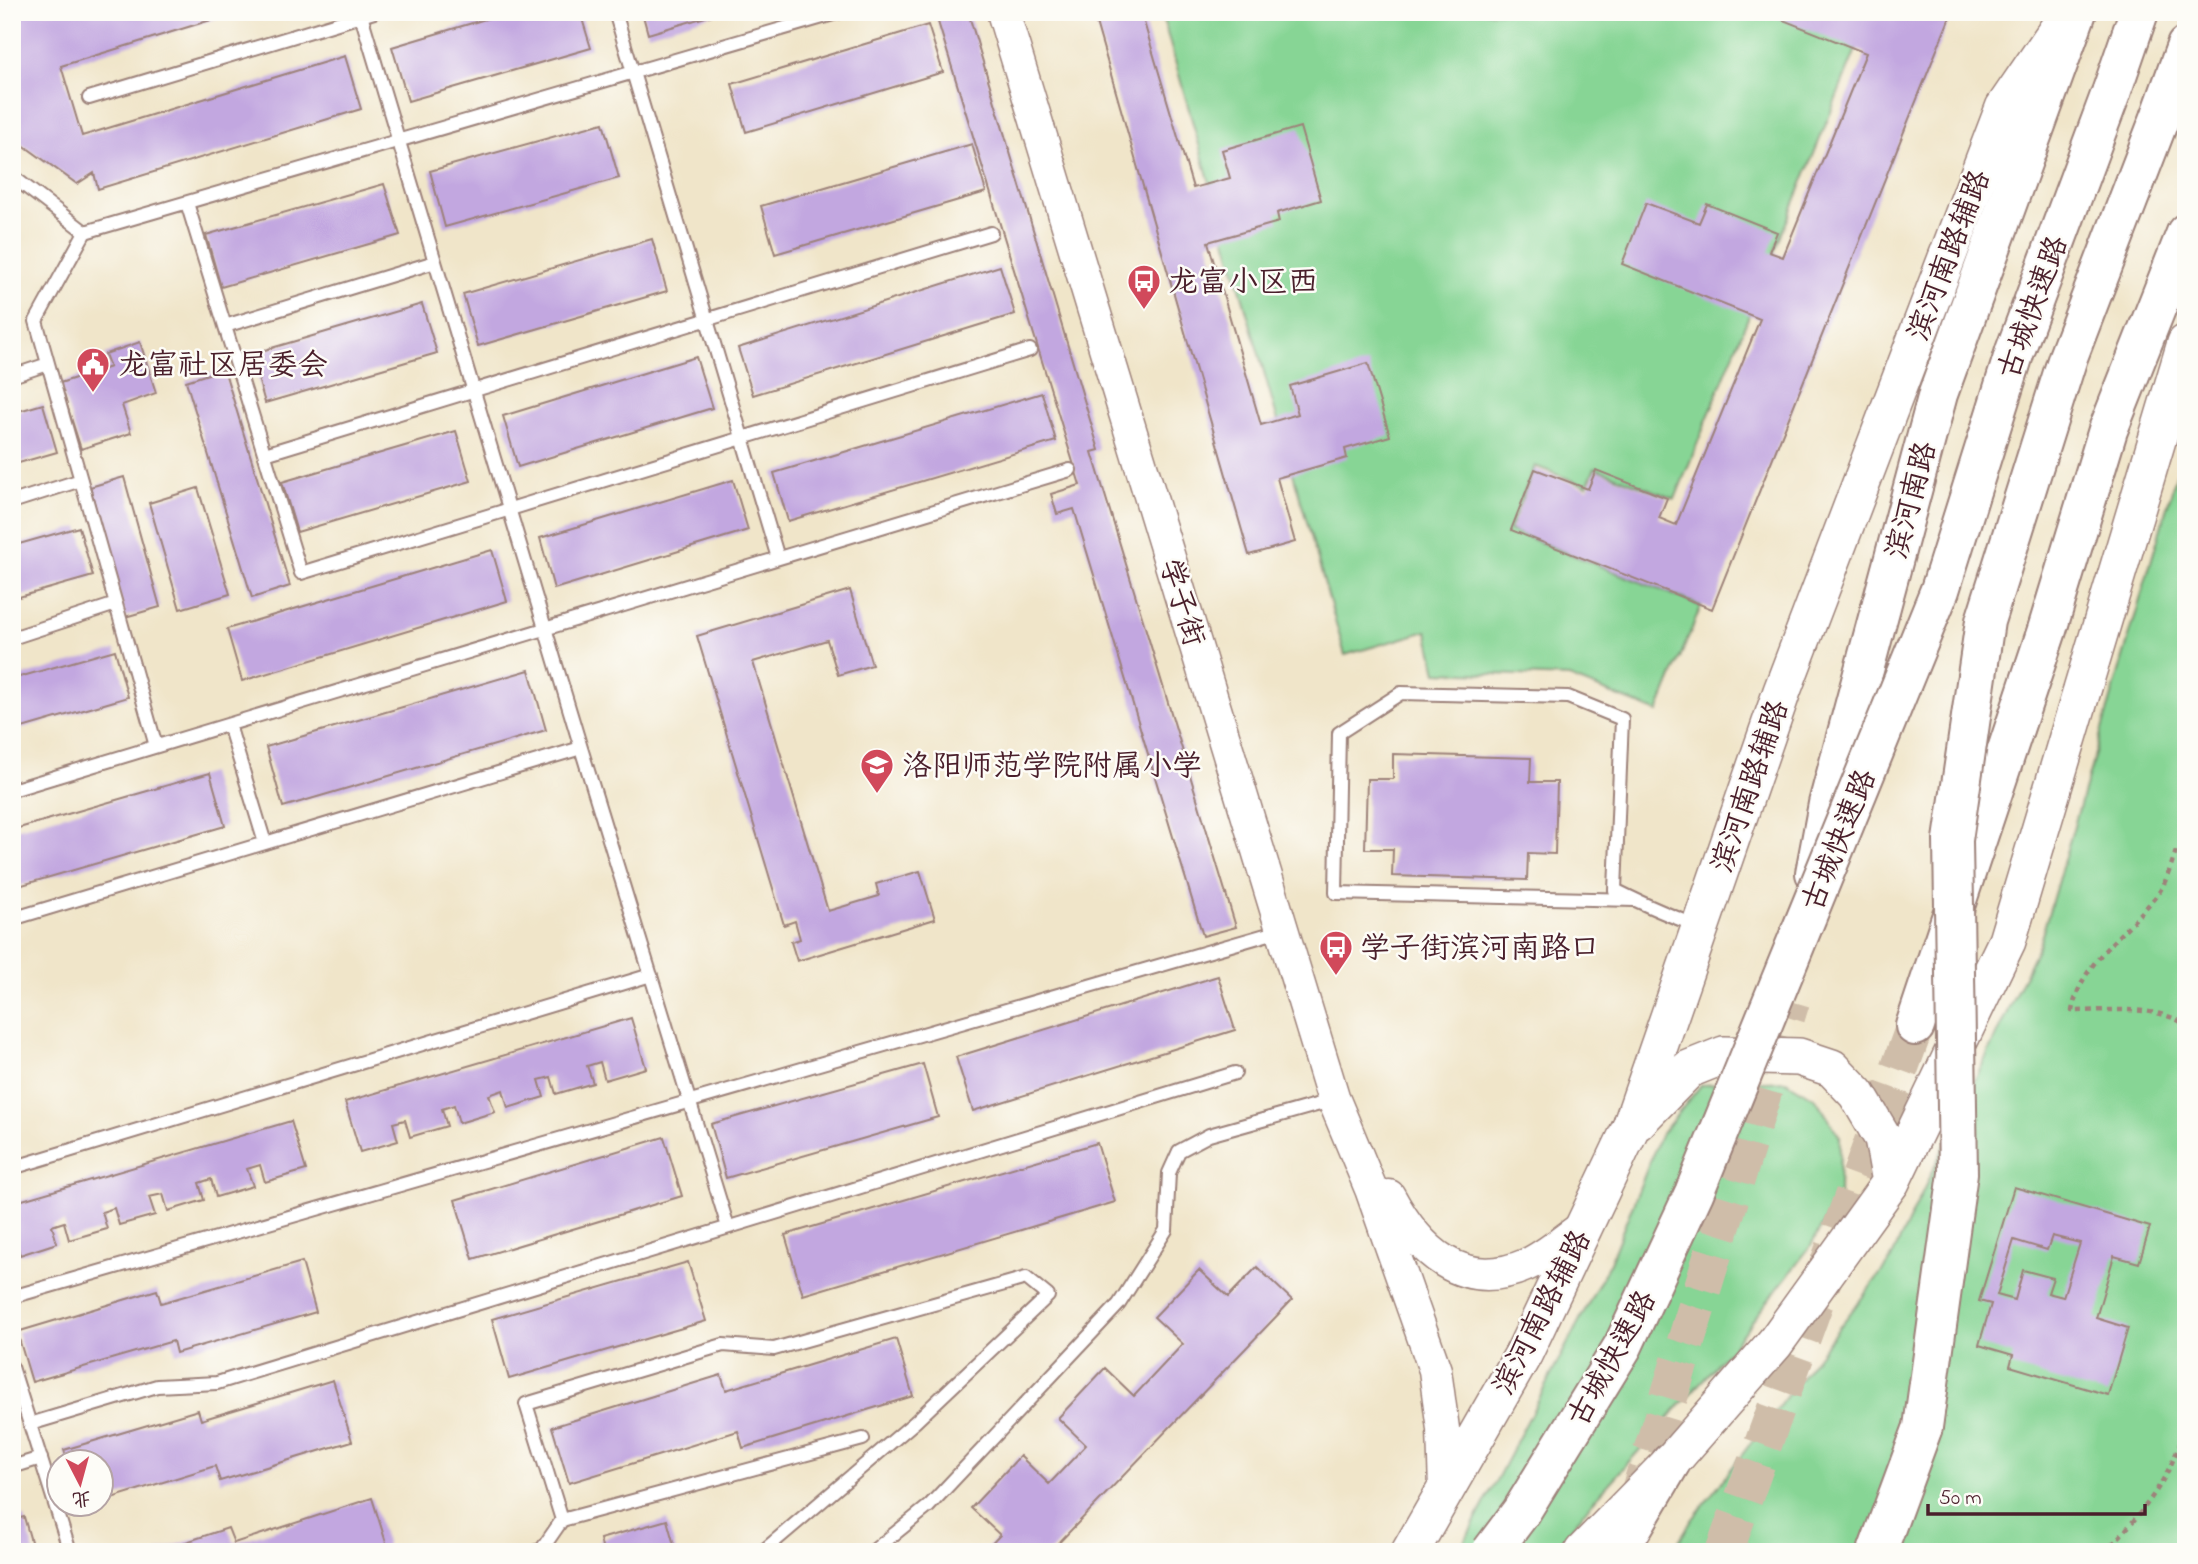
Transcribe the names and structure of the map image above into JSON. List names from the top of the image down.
{
  "streets": {
    "main road": ["滨河南路辅路", "古城快速路", "滨河南路"],
    "street": ["学子街"]
  },
  "places": {
    "bus stop": ["龙富小区西", "学子街滨河南路口"],
    "public building": ["龙富社区居委会"],
    "school or university": ["洛阳师范学院附属小学"]
  },
  "scale_bar": "50 m",
  "north": "bottom"
}
